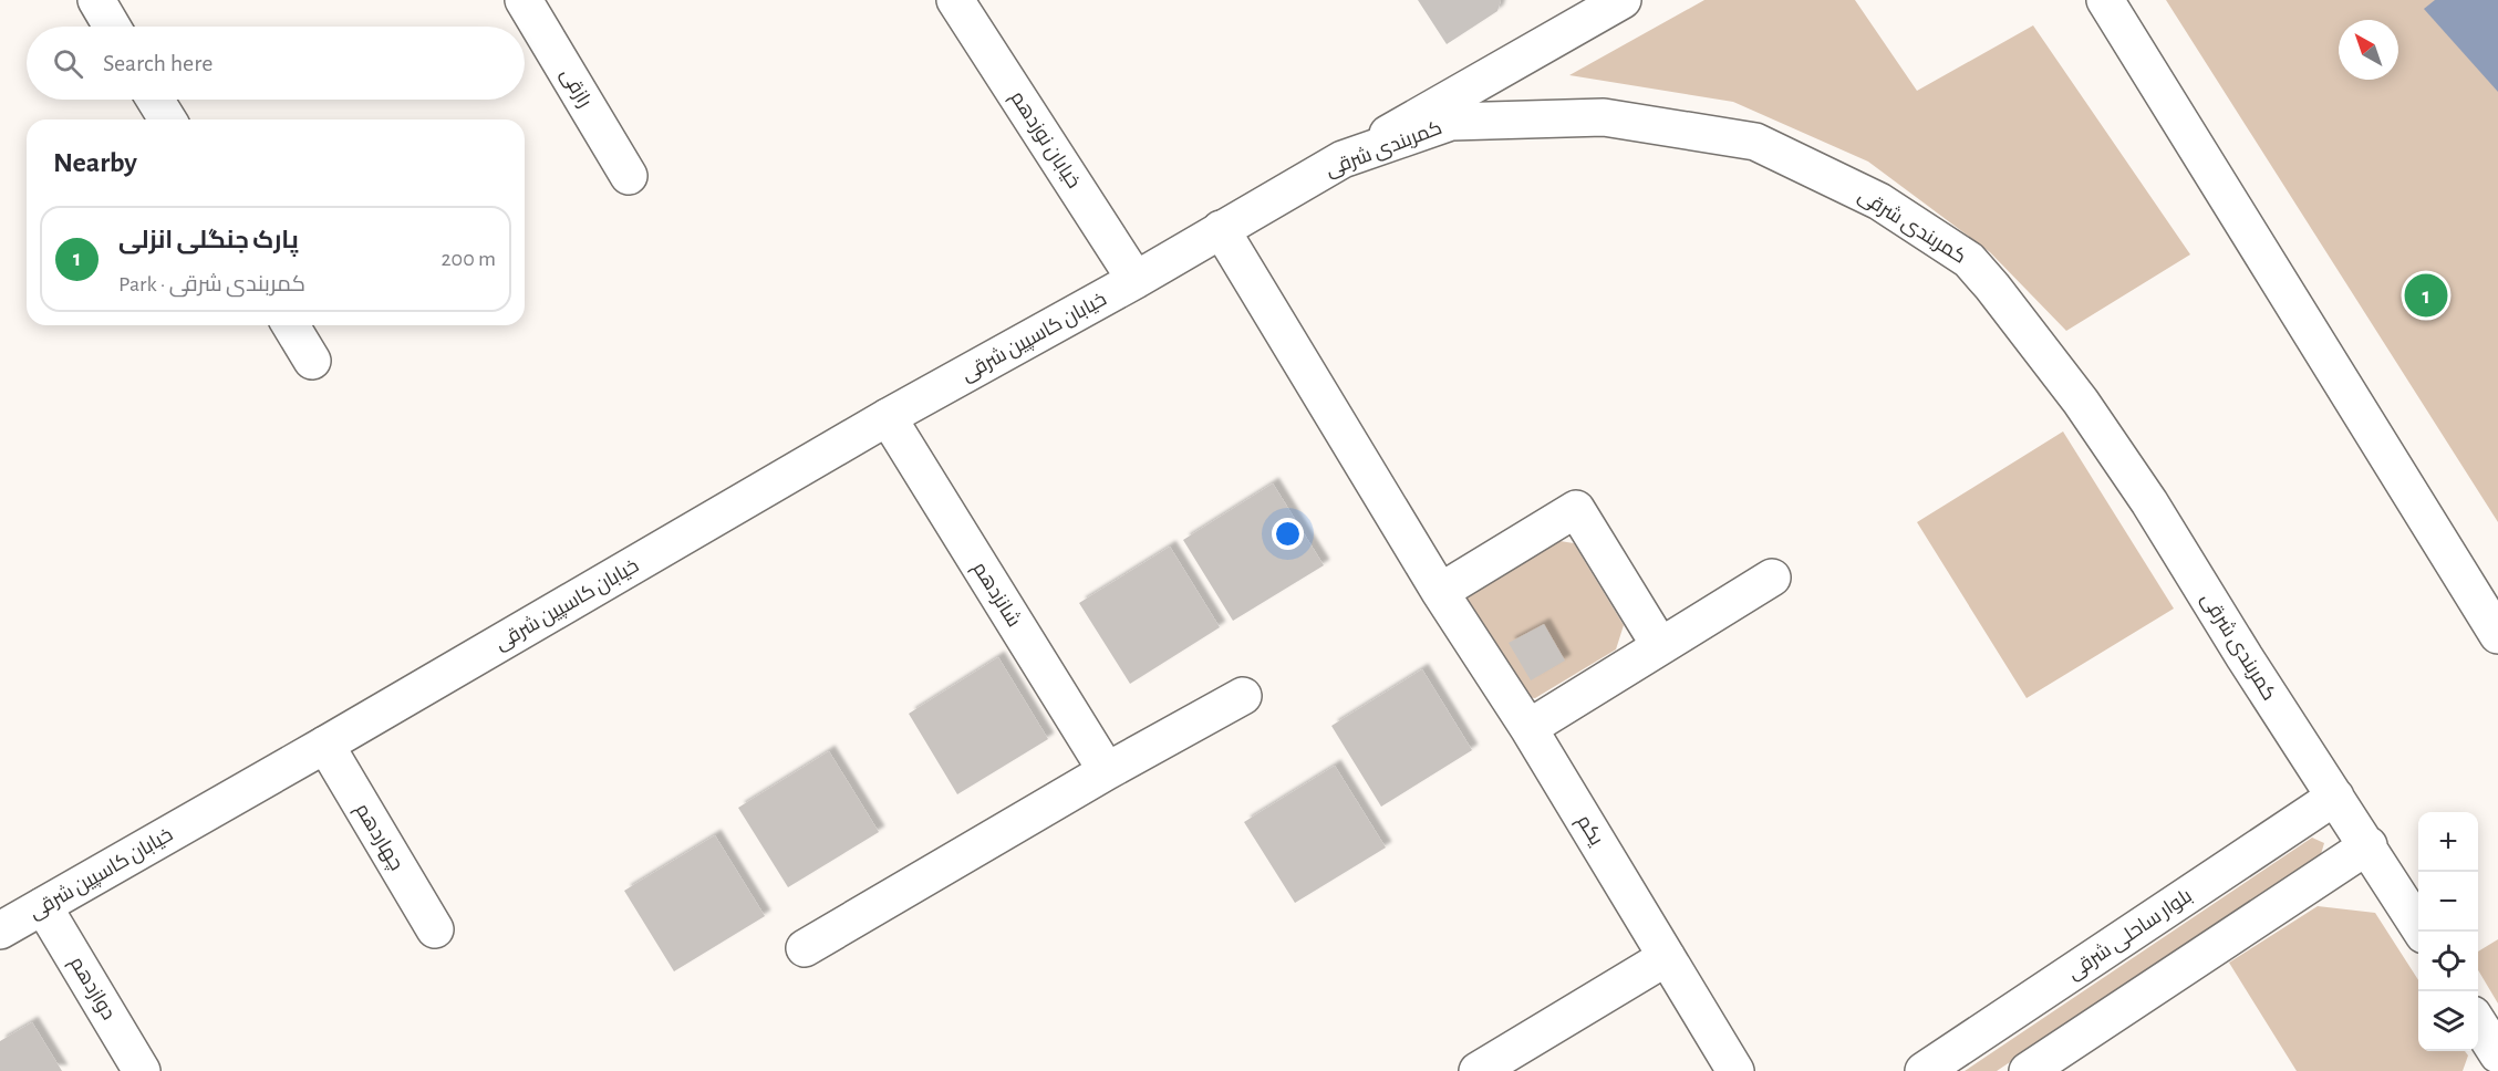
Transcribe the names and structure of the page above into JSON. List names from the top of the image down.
{
  "streets": {
    "street": [
      "رازقی",
      "خیابان نوزدهم",
      "کمربندی شرقی",
      "خیابان کاسپین شرقی",
      "شانزدهم",
      "یکم",
      "چهاردهم",
      "بلوار ساحلی شرقی",
      "دوازدهم"
    ]
  },
  "crossings": [
    ["خیابان نوزدهم", "کمربندی شرقی"],
    ["خیابان نوزدهم", "خیابان کاسپین شرقی"],
    ["کمربندی شرقی", "خیابان کاسپین شرقی"],
    ["کمربندی شرقی", "یکم"],
    ["کمربندی شرقی", "بلوار ساحلی شرقی"],
    ["خیابان کاسپین شرقی", "شانزدهم"],
    ["خیابان کاسپین شرقی", "چهاردهم"],
    ["خیابان کاسپین شرقی", "دوازدهم"]
  ],
  "north": "top left",
  "page": {
    "search": "Search here",
    "heading": "Nearby",
    "list": [
      {
        "mark": "1",
        "name": "پارک جنگلی انزلی",
        "note": "Park · کمربندی شرقی",
        "value": "200 m"
      }
    ],
    "pins": "1",
    "map_buttons": ["+", "−"]
  }
}
